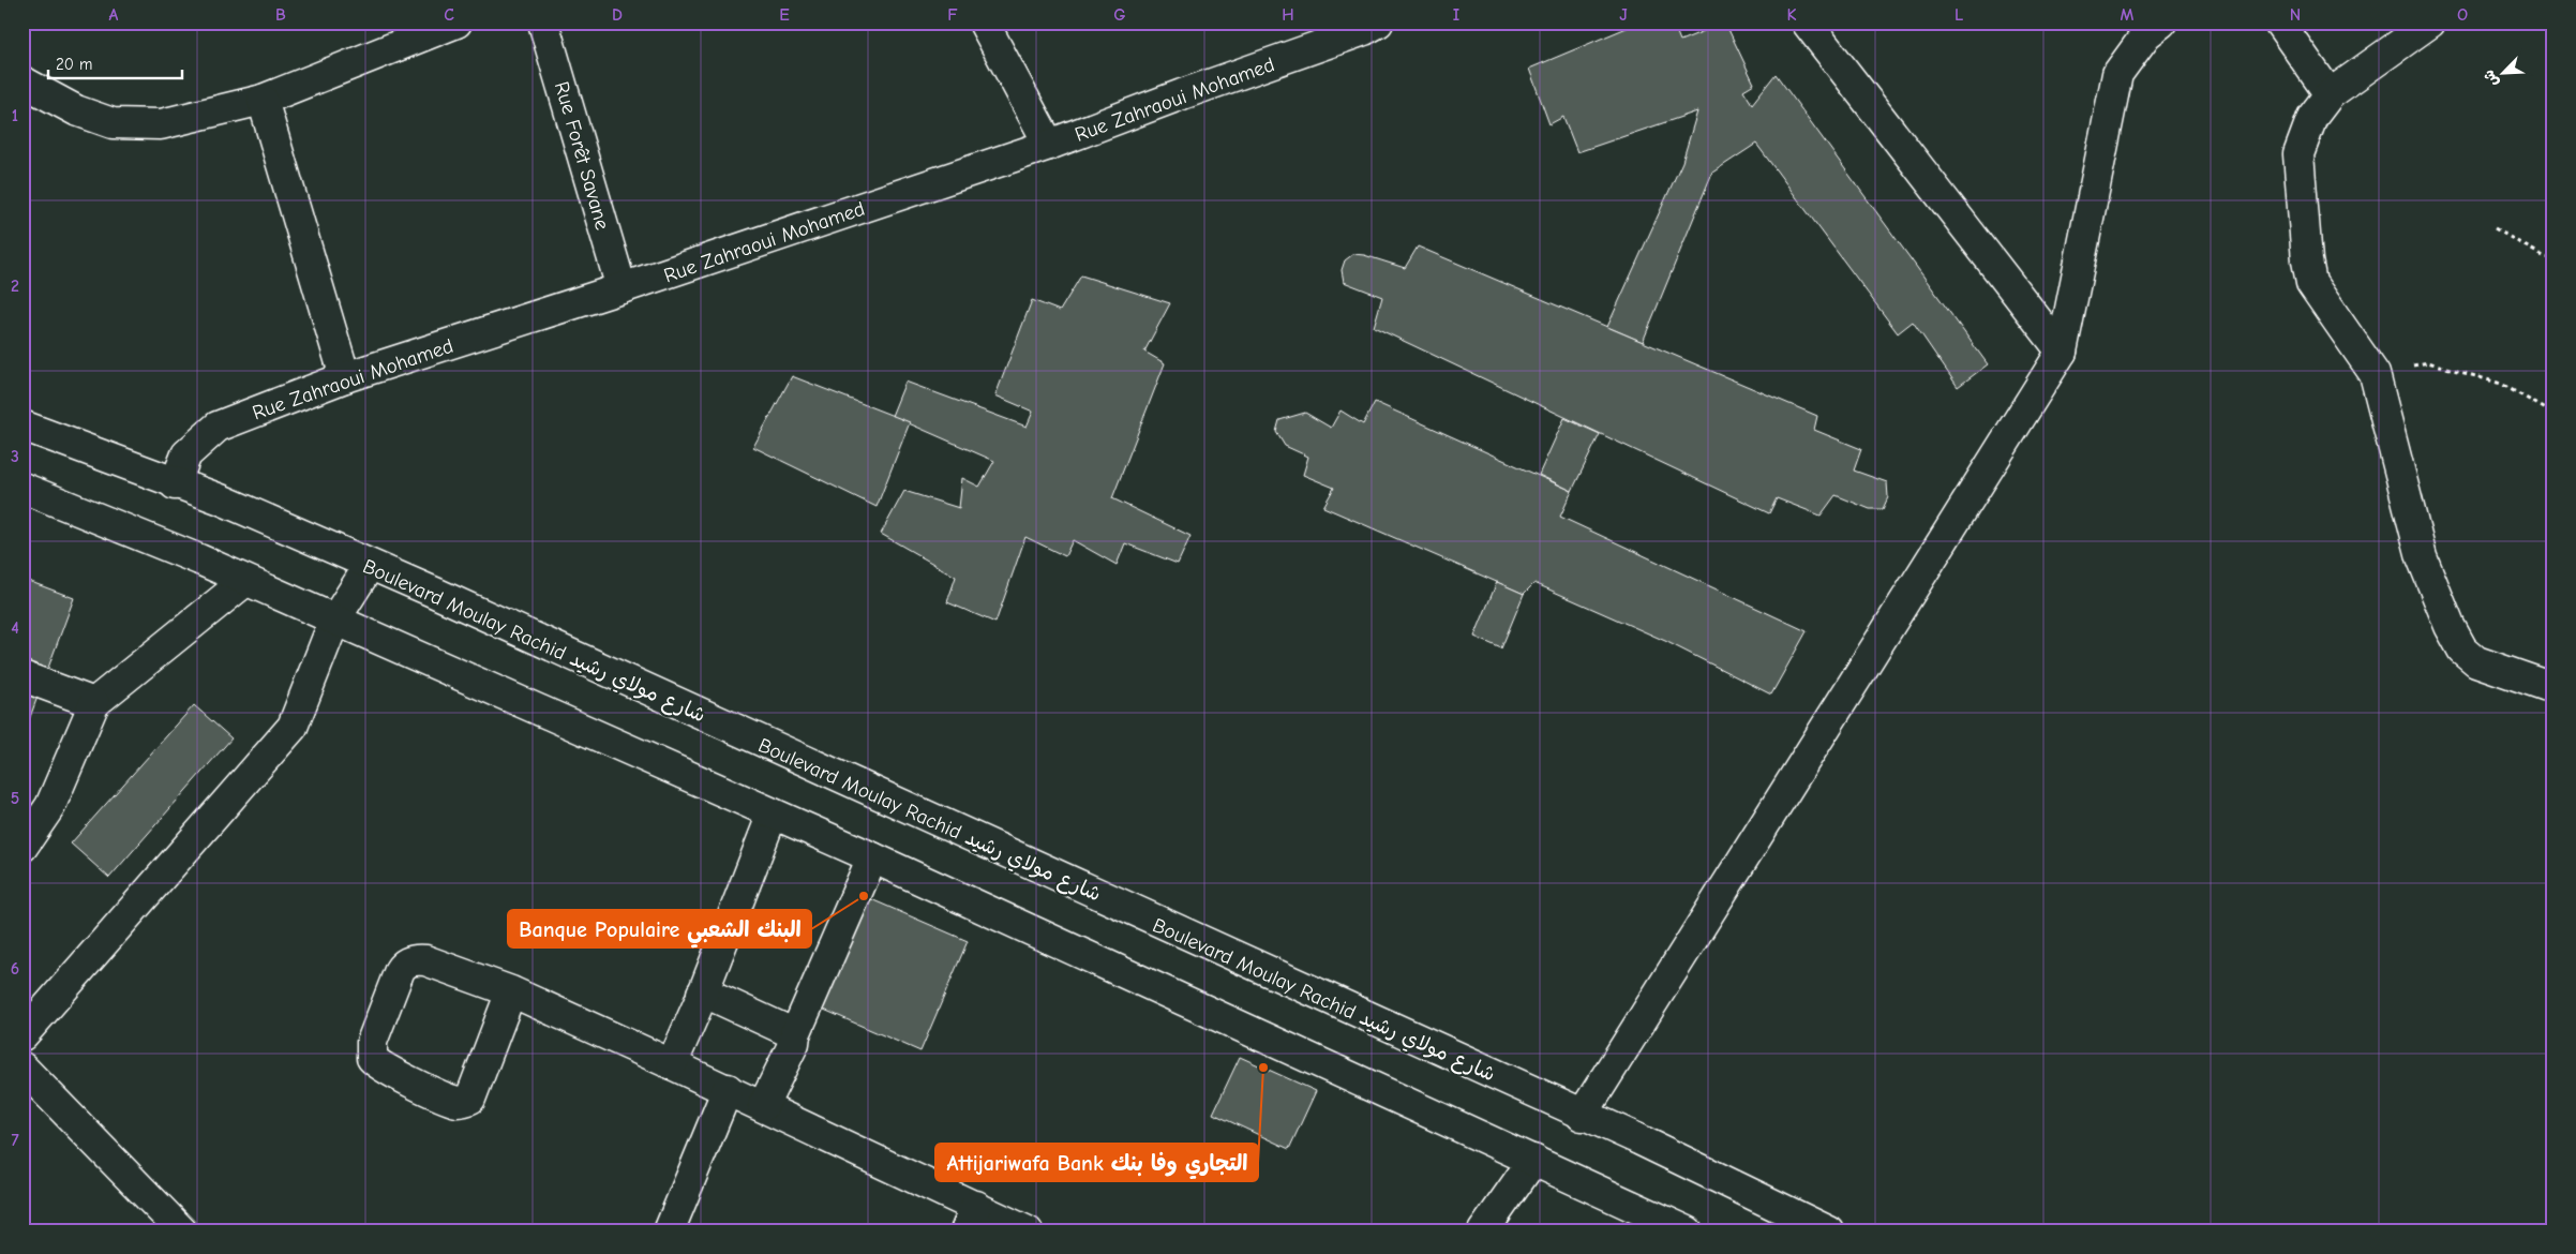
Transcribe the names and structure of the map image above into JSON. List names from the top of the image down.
{
  "streets": {
    "street": ["Rue Zahraoui Mohamed", "Rue Forêt Savane", "Boulevard Moulay Rachid شارع مولاي رشيد"]
  },
  "crossings": [
    ["Rue Zahraoui Mohamed", "Rue Forêt Savane"],
    ["Rue Zahraoui Mohamed", "Boulevard Moulay Rachid شارع مولاي رشيد"]
  ],
  "places": ["Banque Populaire البنك الشعبي", "Attijariwafa Bank التجاري وفا بنك"],
  "scale_bar": "20 m",
  "north": "bottom left",
  "grid": {
    "columns": [
      "A",
      "B",
      "C",
      "D",
      "E",
      "F",
      "G",
      "H",
      "I",
      "J",
      "K",
      "L",
      "M",
      "N",
      "O"
    ],
    "rows": [
      "1",
      "2",
      "3",
      "4",
      "5",
      "6",
      "7"
    ]
  }
}
